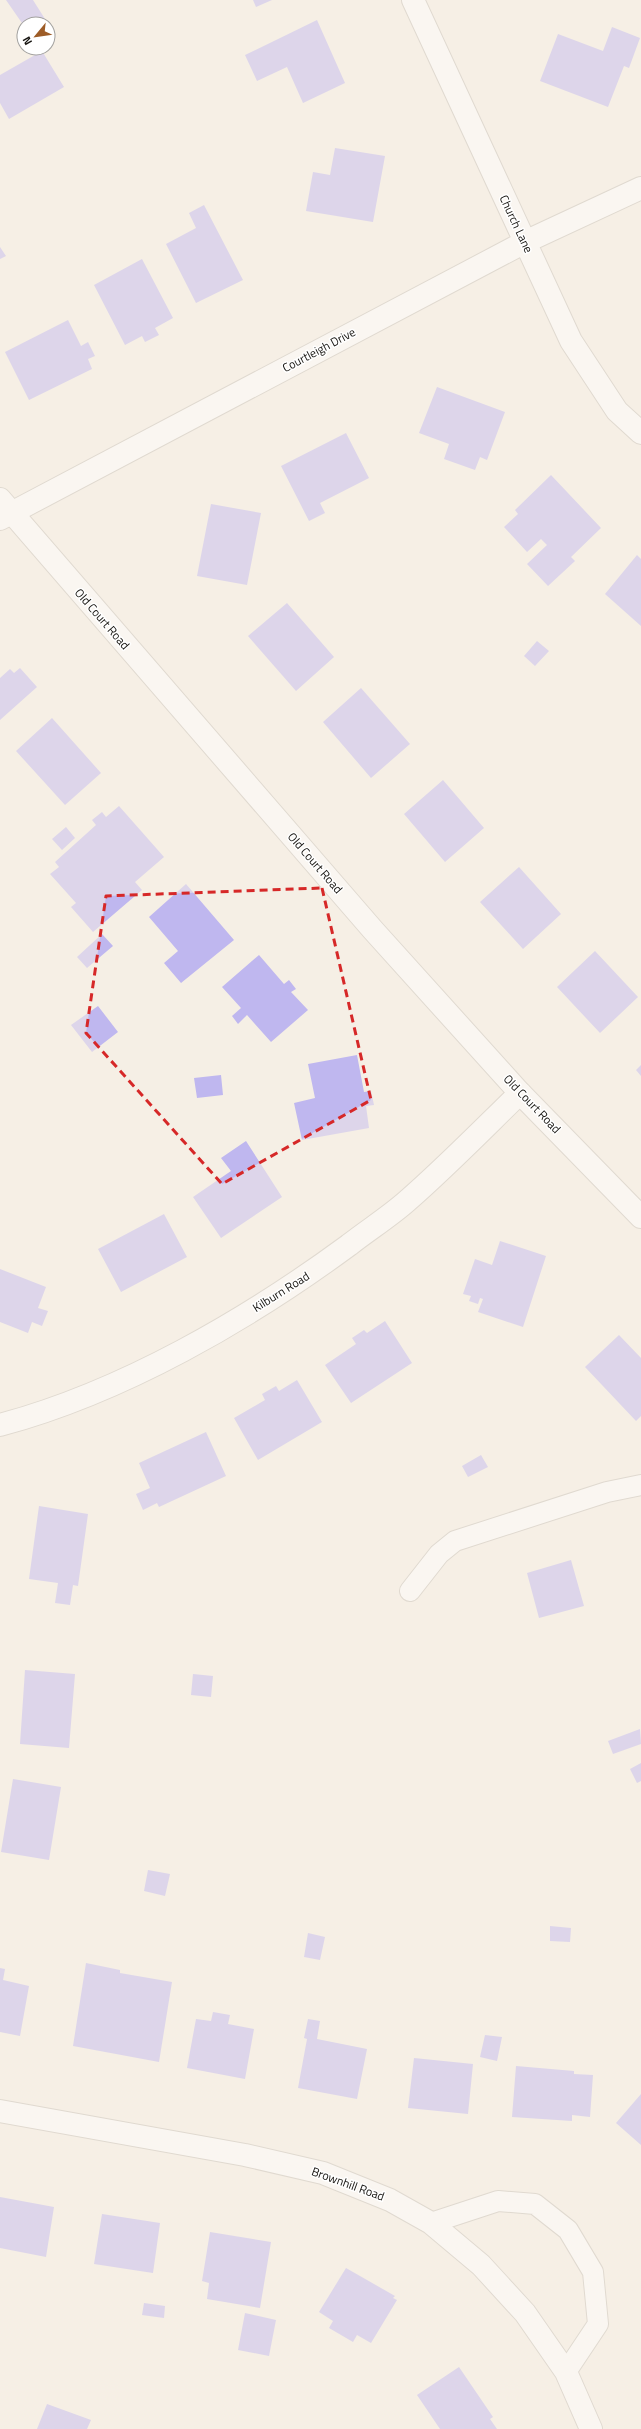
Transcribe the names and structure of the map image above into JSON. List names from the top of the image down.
{
  "streets": {
    "street": [
      "Church Lane",
      "Courtleigh Drive",
      "Old Court Road",
      "Kilburn Road",
      "Brownhill Road"
    ]
  },
  "crossings": [
    ["Church Lane", "Courtleigh Drive"],
    ["Courtleigh Drive", "Old Court Road"],
    ["Old Court Road", "Kilburn Road"]
  ],
  "north": "bottom left"
}
